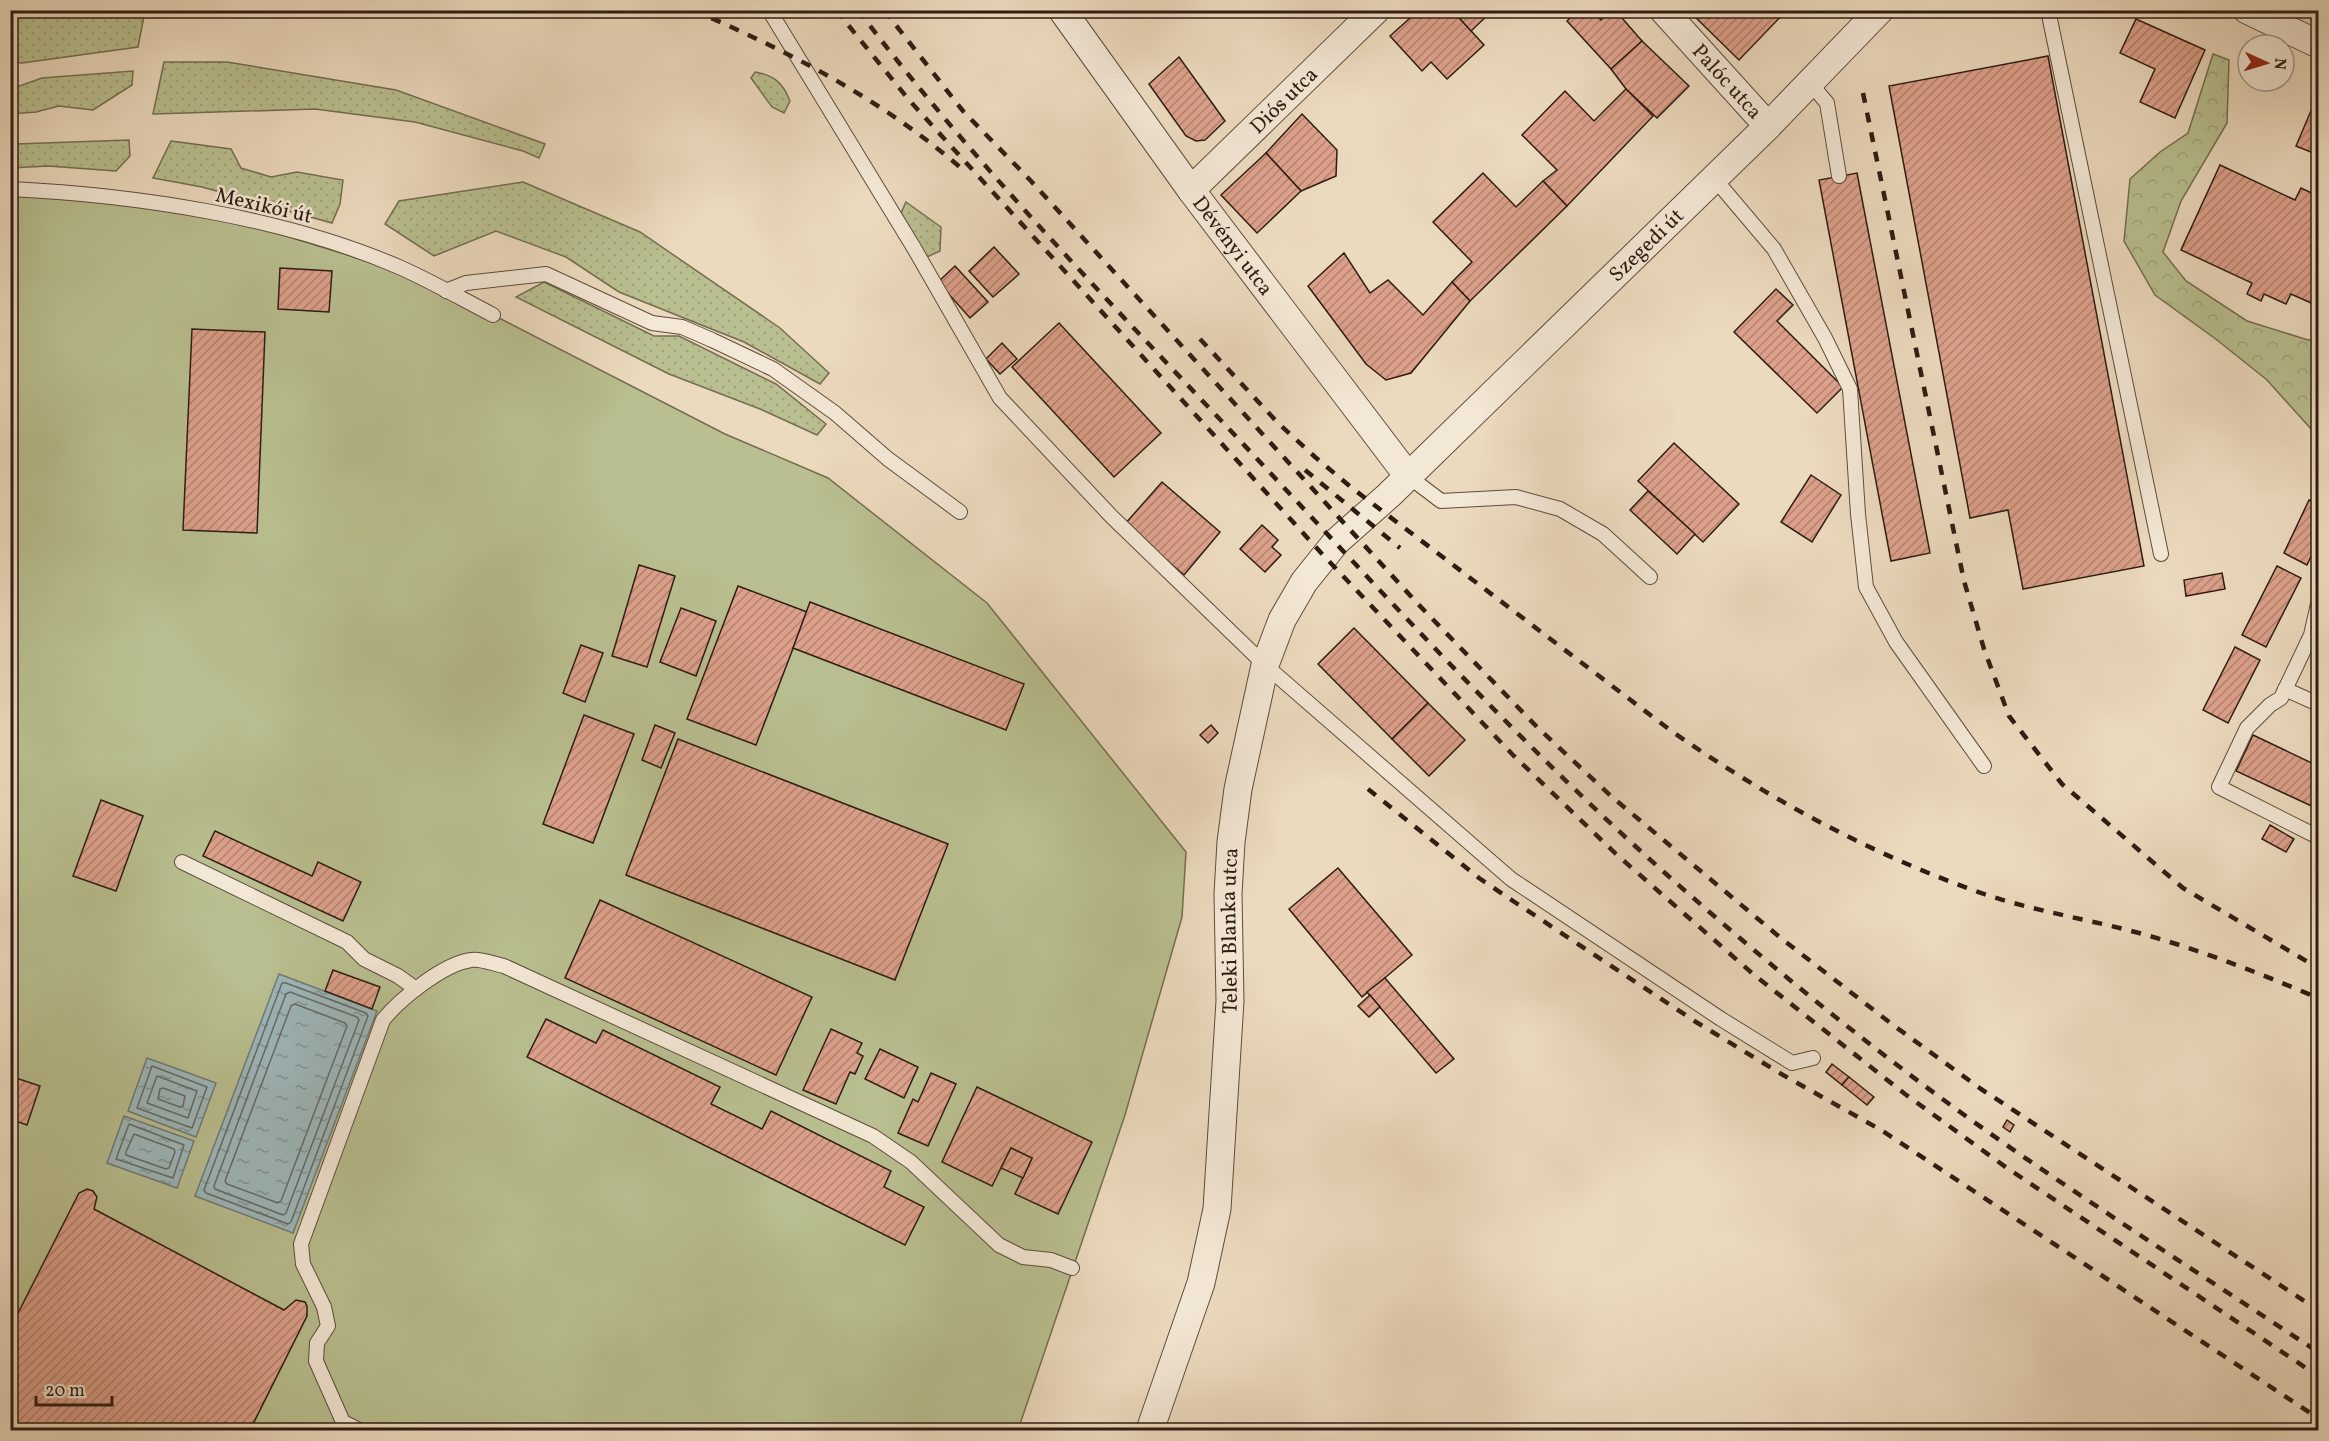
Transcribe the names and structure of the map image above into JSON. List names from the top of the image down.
{
  "streets": {
    "street": [
      "Palóc utca",
      "Diós utca",
      "Dévényi utca",
      "Szegedi út",
      "Teleki Blanka utca"
    ],
    "lane": ["Mexikói út"]
  },
  "crossings": [
    ["Palóc utca", "Szegedi út"],
    ["Diós utca", "Dévényi utca"],
    ["Dévényi utca", "Szegedi út"],
    ["Dévényi utca", "Teleki Blanka utca"],
    ["Szegedi út", "Teleki Blanka utca"]
  ],
  "scale_bar": "20 m",
  "north": "right"
}
